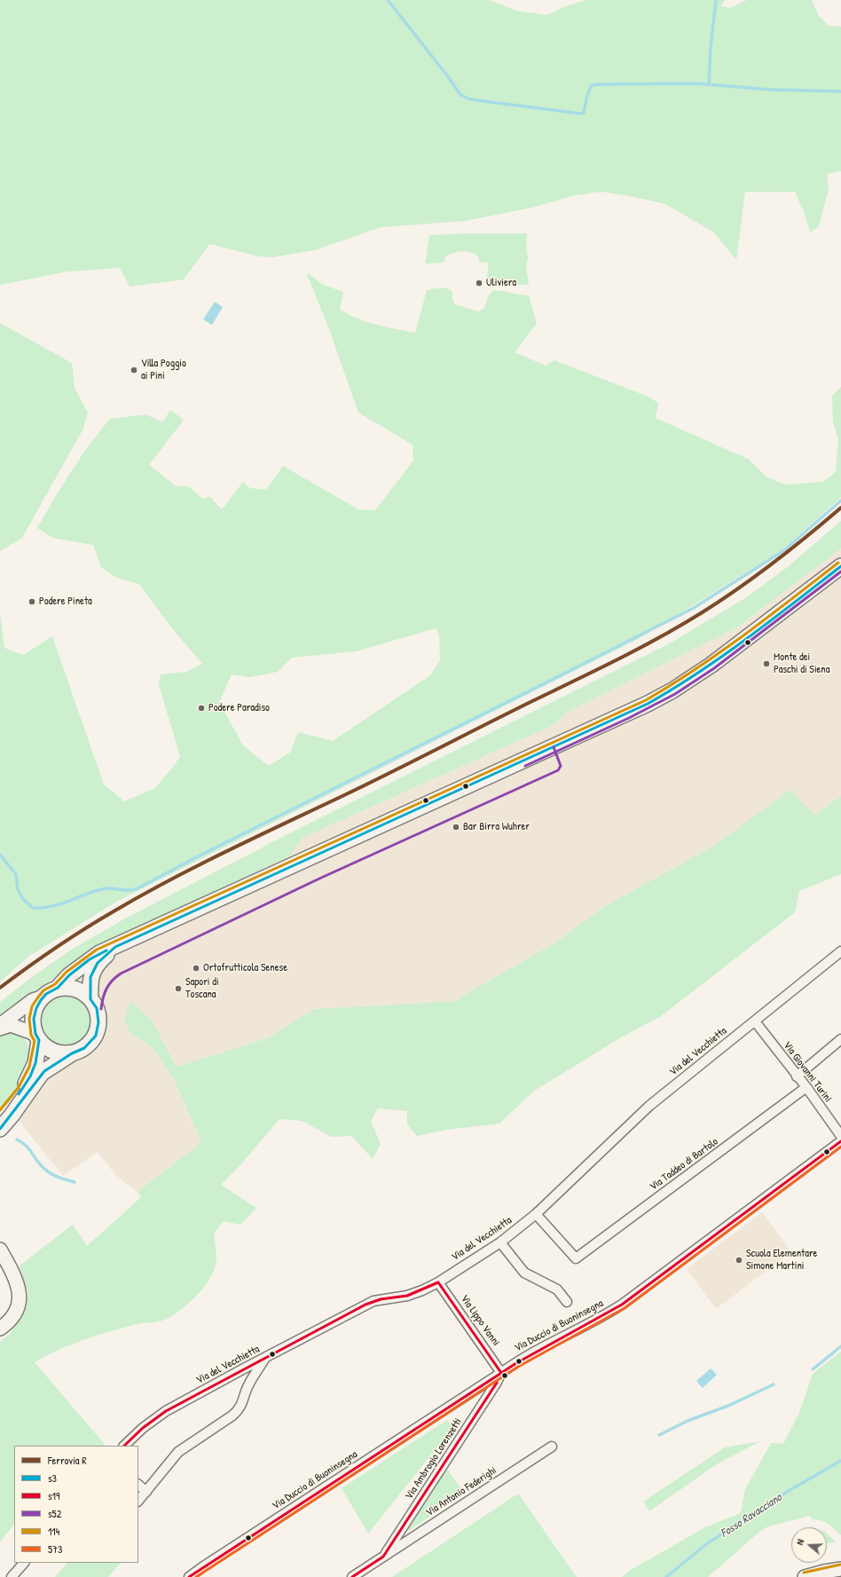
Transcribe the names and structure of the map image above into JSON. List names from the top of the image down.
{
  "streets": {
    "street": [
      "Via del Vecchietta",
      "Via Giovanni Turini",
      "Via Taddeo di Bartolo",
      "Via Lippo Vanni",
      "Via Duccio di Buoninsegna",
      "Via Ambrogio Lorenzetti",
      "Via Antonio Federighi"
    ]
  },
  "crossings": [
    ["Via del Vecchietta", "Via Giovanni Turini"],
    ["Via del Vecchietta", "Via Taddeo di Bartolo"],
    ["Via del Vecchietta", "Via Lippo Vanni"],
    ["Via Giovanni Turini", "Via Taddeo di Bartolo"],
    ["Via Lippo Vanni", "Via Duccio di Buoninsegna"],
    ["Via Lippo Vanni", "Via Ambrogio Lorenzetti"],
    ["Via Duccio di Buoninsegna", "Via Ambrogio Lorenzetti"],
    ["Via Ambrogio Lorenzetti", "Via Antonio Federighi"]
  ],
  "water": ["Fosso Ravacciano"],
  "places": [
    "Uliviera",
    "Villa Poggio ai Pini",
    "Podere Pineta",
    "Monte dei Paschi di Siena",
    "Podere Paradiso",
    "Bar Birra Wuhrer",
    "Ortofrutticola Senese",
    "Sapori di Toscana",
    "Scuola Elementare Simone Martini"
  ],
  "lines": [
    "rail line R",
    "transit line 114",
    "transit line s3",
    "transit line s52",
    "transit line s19",
    "transit line 573"
  ],
  "legend": [
    "Ferrovia R",
    "s3",
    "s19",
    "s52",
    "114",
    "573"
  ],
  "north": "left"
}
